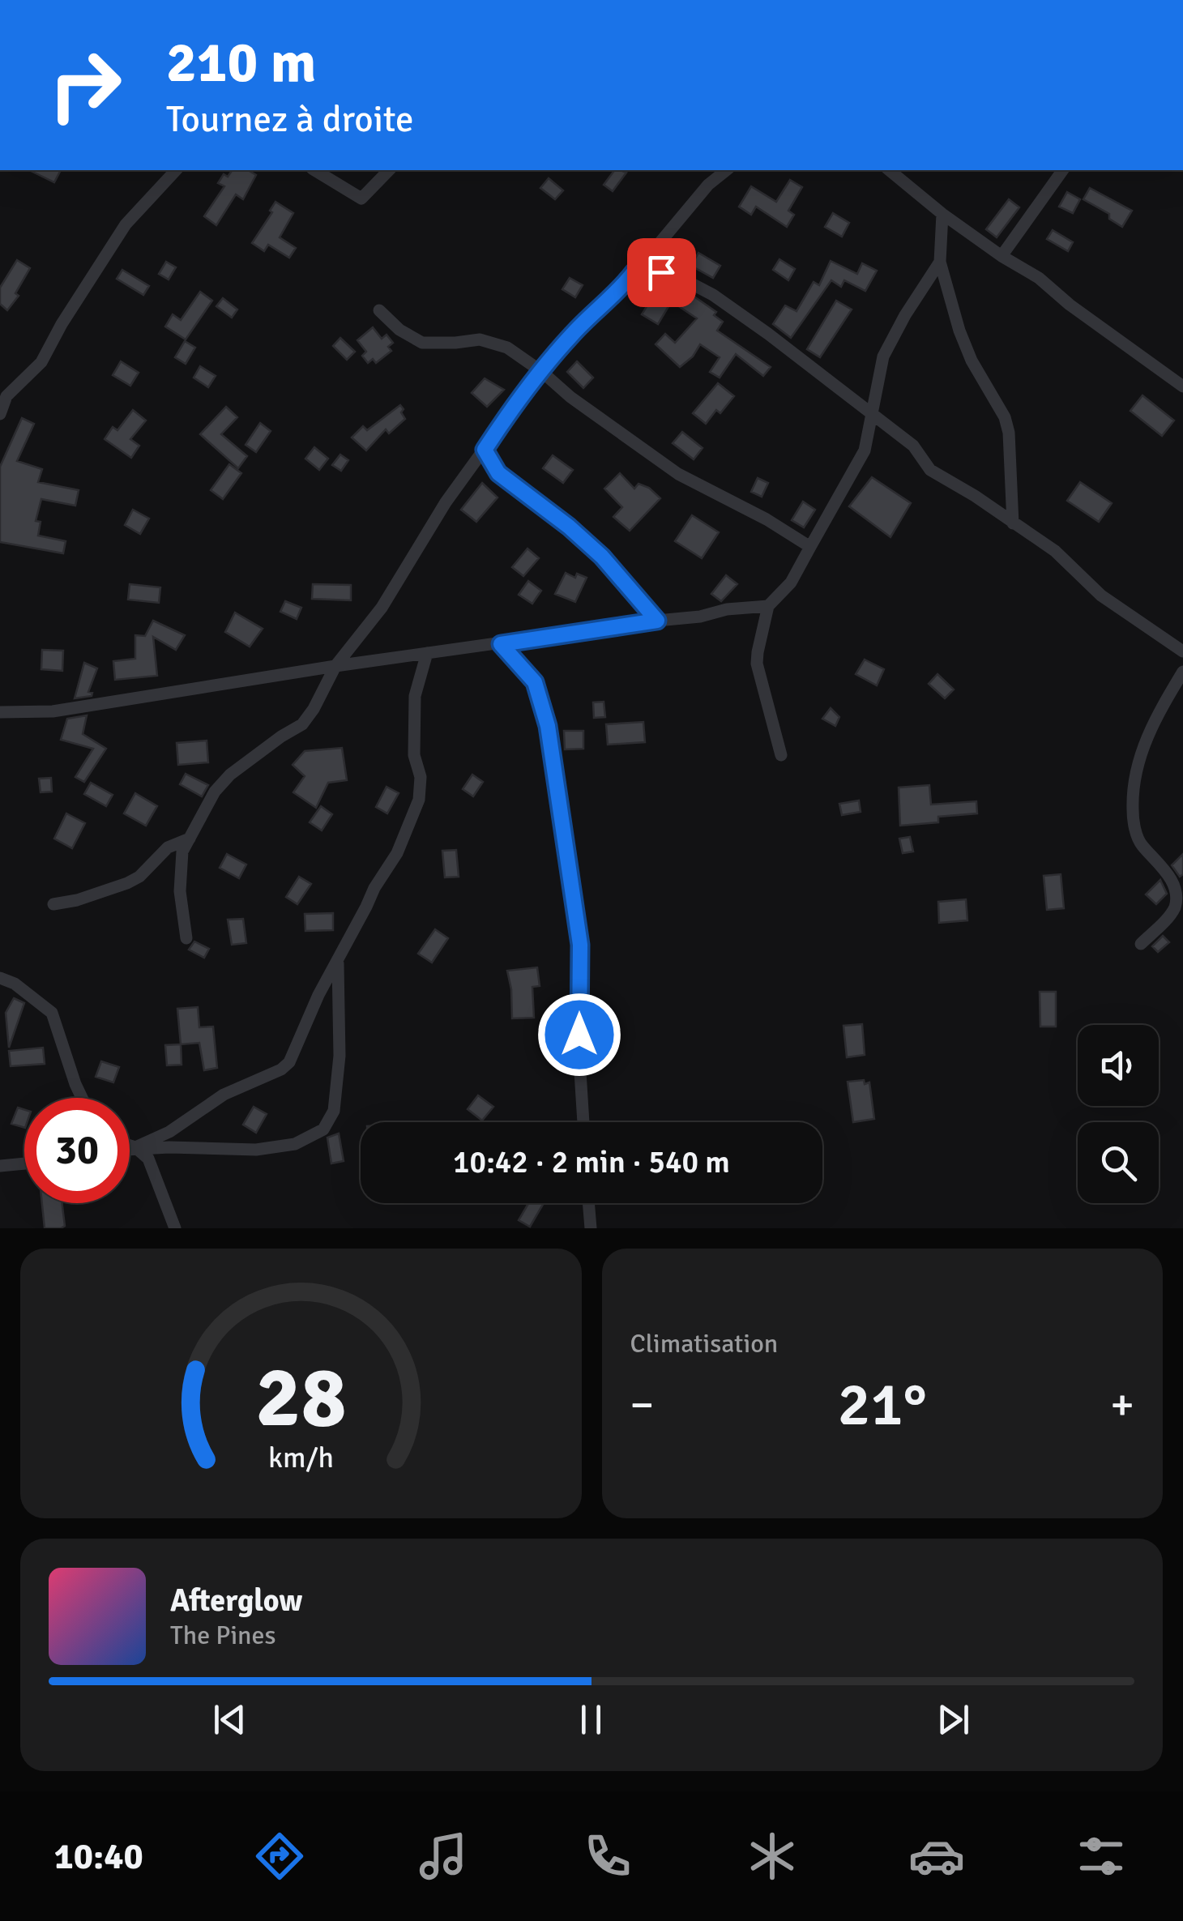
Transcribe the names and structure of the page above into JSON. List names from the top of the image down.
{
  "page": {
    "turn": ["210 m", "Tournez à droite"],
    "limit": "30",
    "trip": "10:42 · 2 min · 540 m",
    "tile": "Climatisation",
    "heat": ["−", "21°", "+"],
    "song": ["Afterglow", "The Pines"],
    "tabs": "10:40",
    "gauge": ["28", "km/h"]
  }
}
